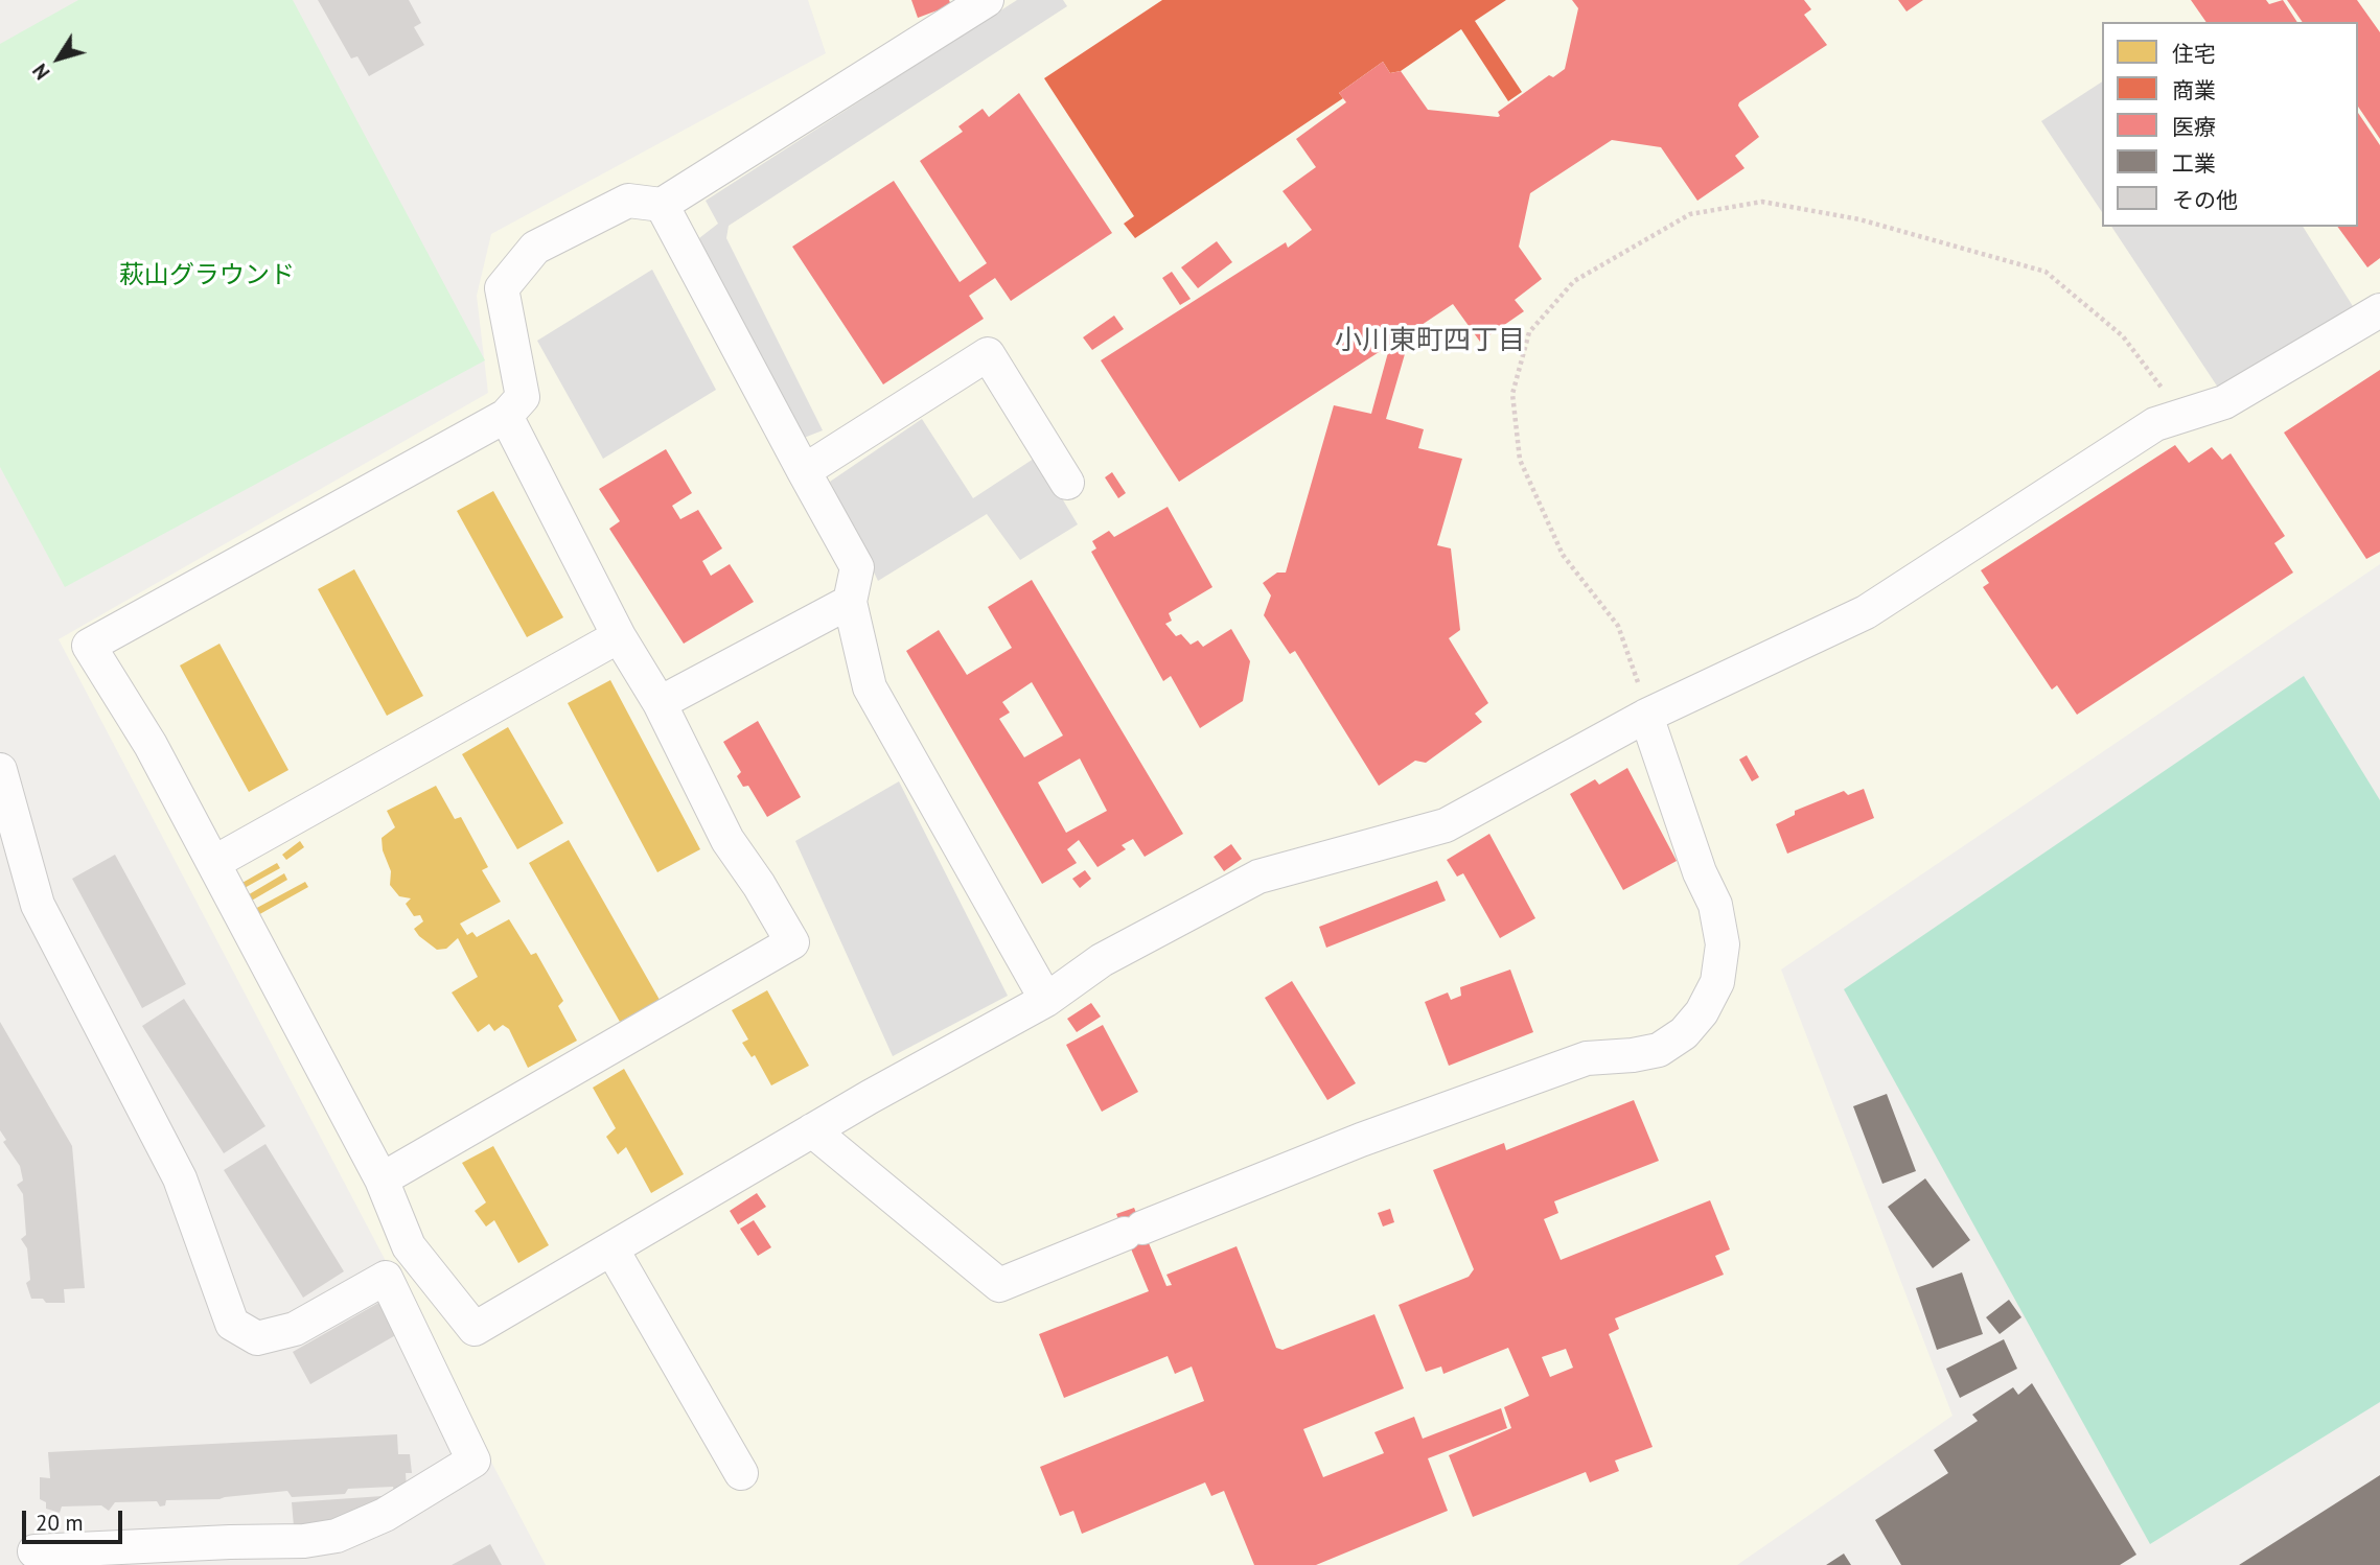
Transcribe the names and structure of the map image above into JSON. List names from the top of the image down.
{
  "districts": ["小川東町四丁目"],
  "parks": ["萩山グラウンド"],
  "legend": [
    "住宅",
    "商業",
    "医療",
    "工業",
    "その他"
  ],
  "scale_bar": "20 m",
  "north": "bottom left"
}
